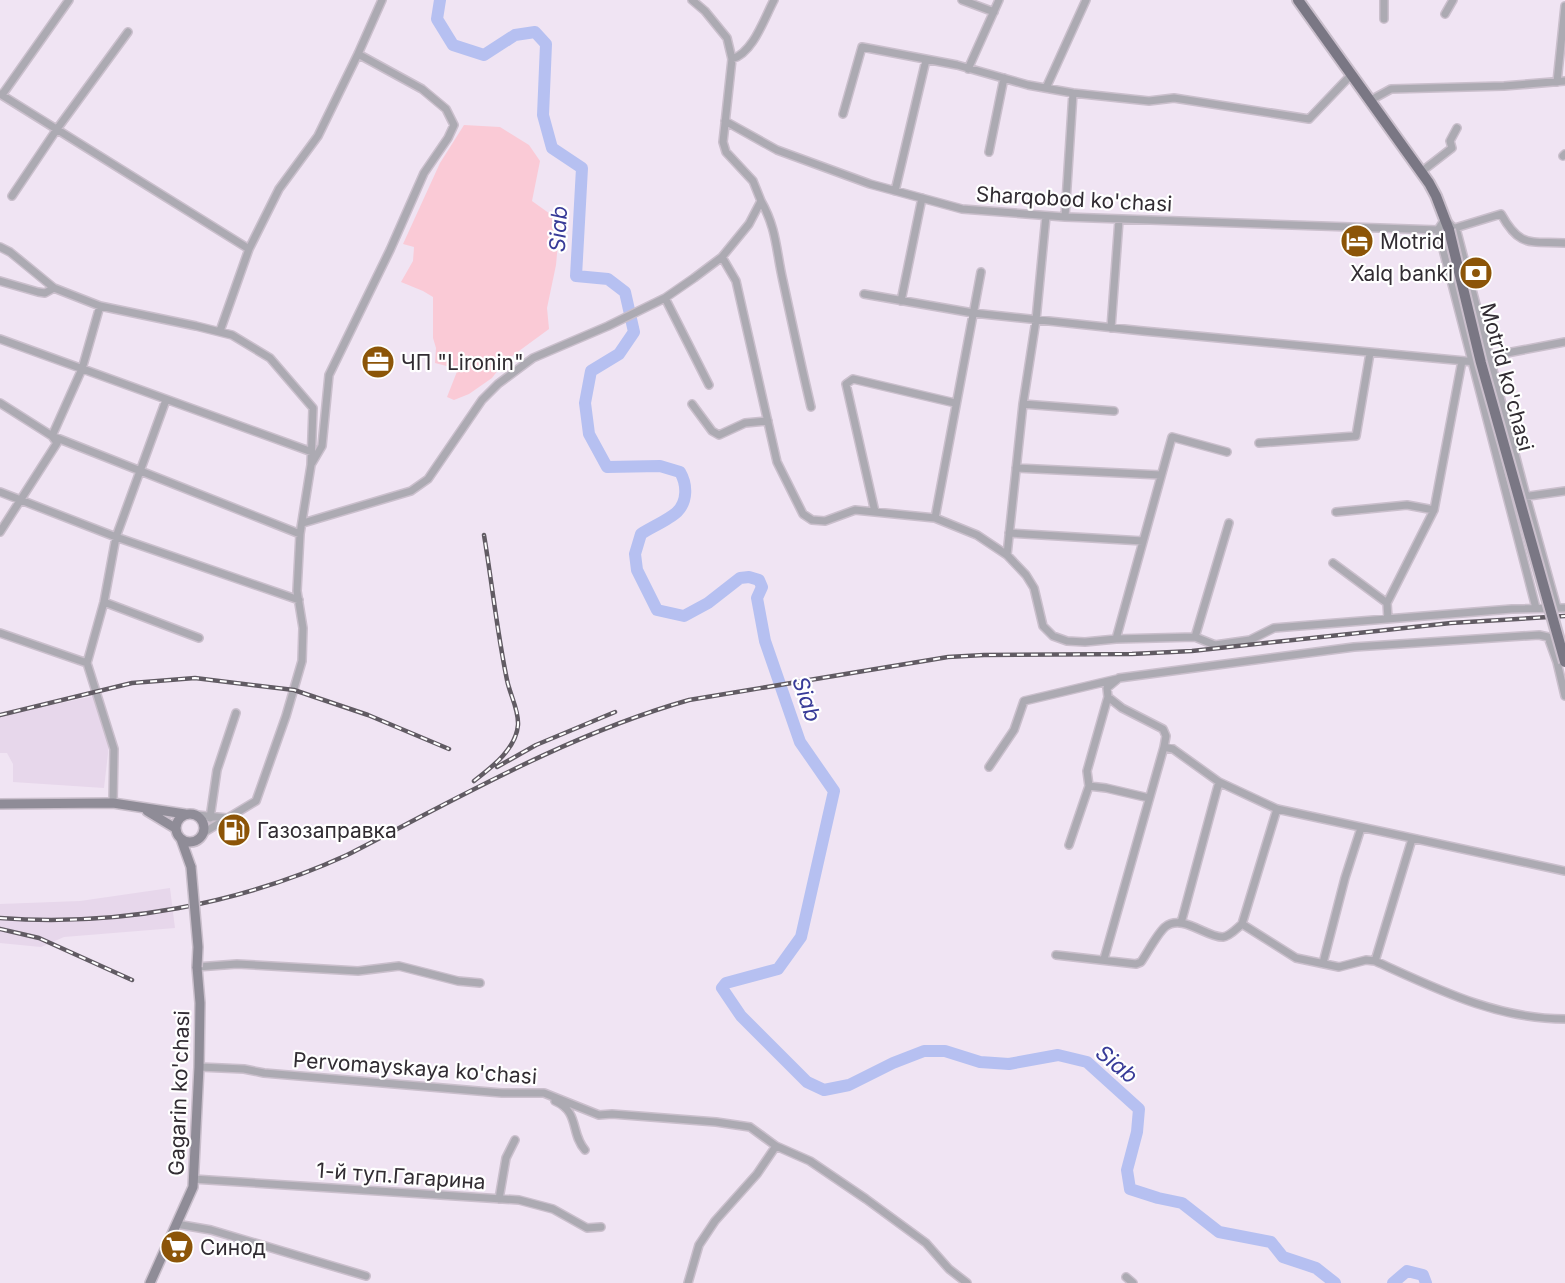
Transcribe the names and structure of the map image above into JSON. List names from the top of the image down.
{
  "streets": {
    "main road": ["Motrid ko'chasi", "Gagarin ko'chasi"],
    "street": ["Sharqobod ko'chasi", "Pervomayskaya ko'chasi", "1-й туп.Гагарина"]
  },
  "crossings": [
    ["Sharqobod ko'chasi", "Motrid ko'chasi"],
    ["Pervomayskaya ko'chasi", "Gagarin ko'chasi"],
    ["Gagarin ko'chasi", "1-й туп.Гагарина"]
  ],
  "water": ["Siab"],
  "places": {
    "hotel": ["Motrid"],
    "bank": ["Xalq banki"],
    "office": ["ЧП \"Lironin\""],
    "fuel station": ["Газозаправка"],
    "supermarket": ["Синод"]
  }
}
